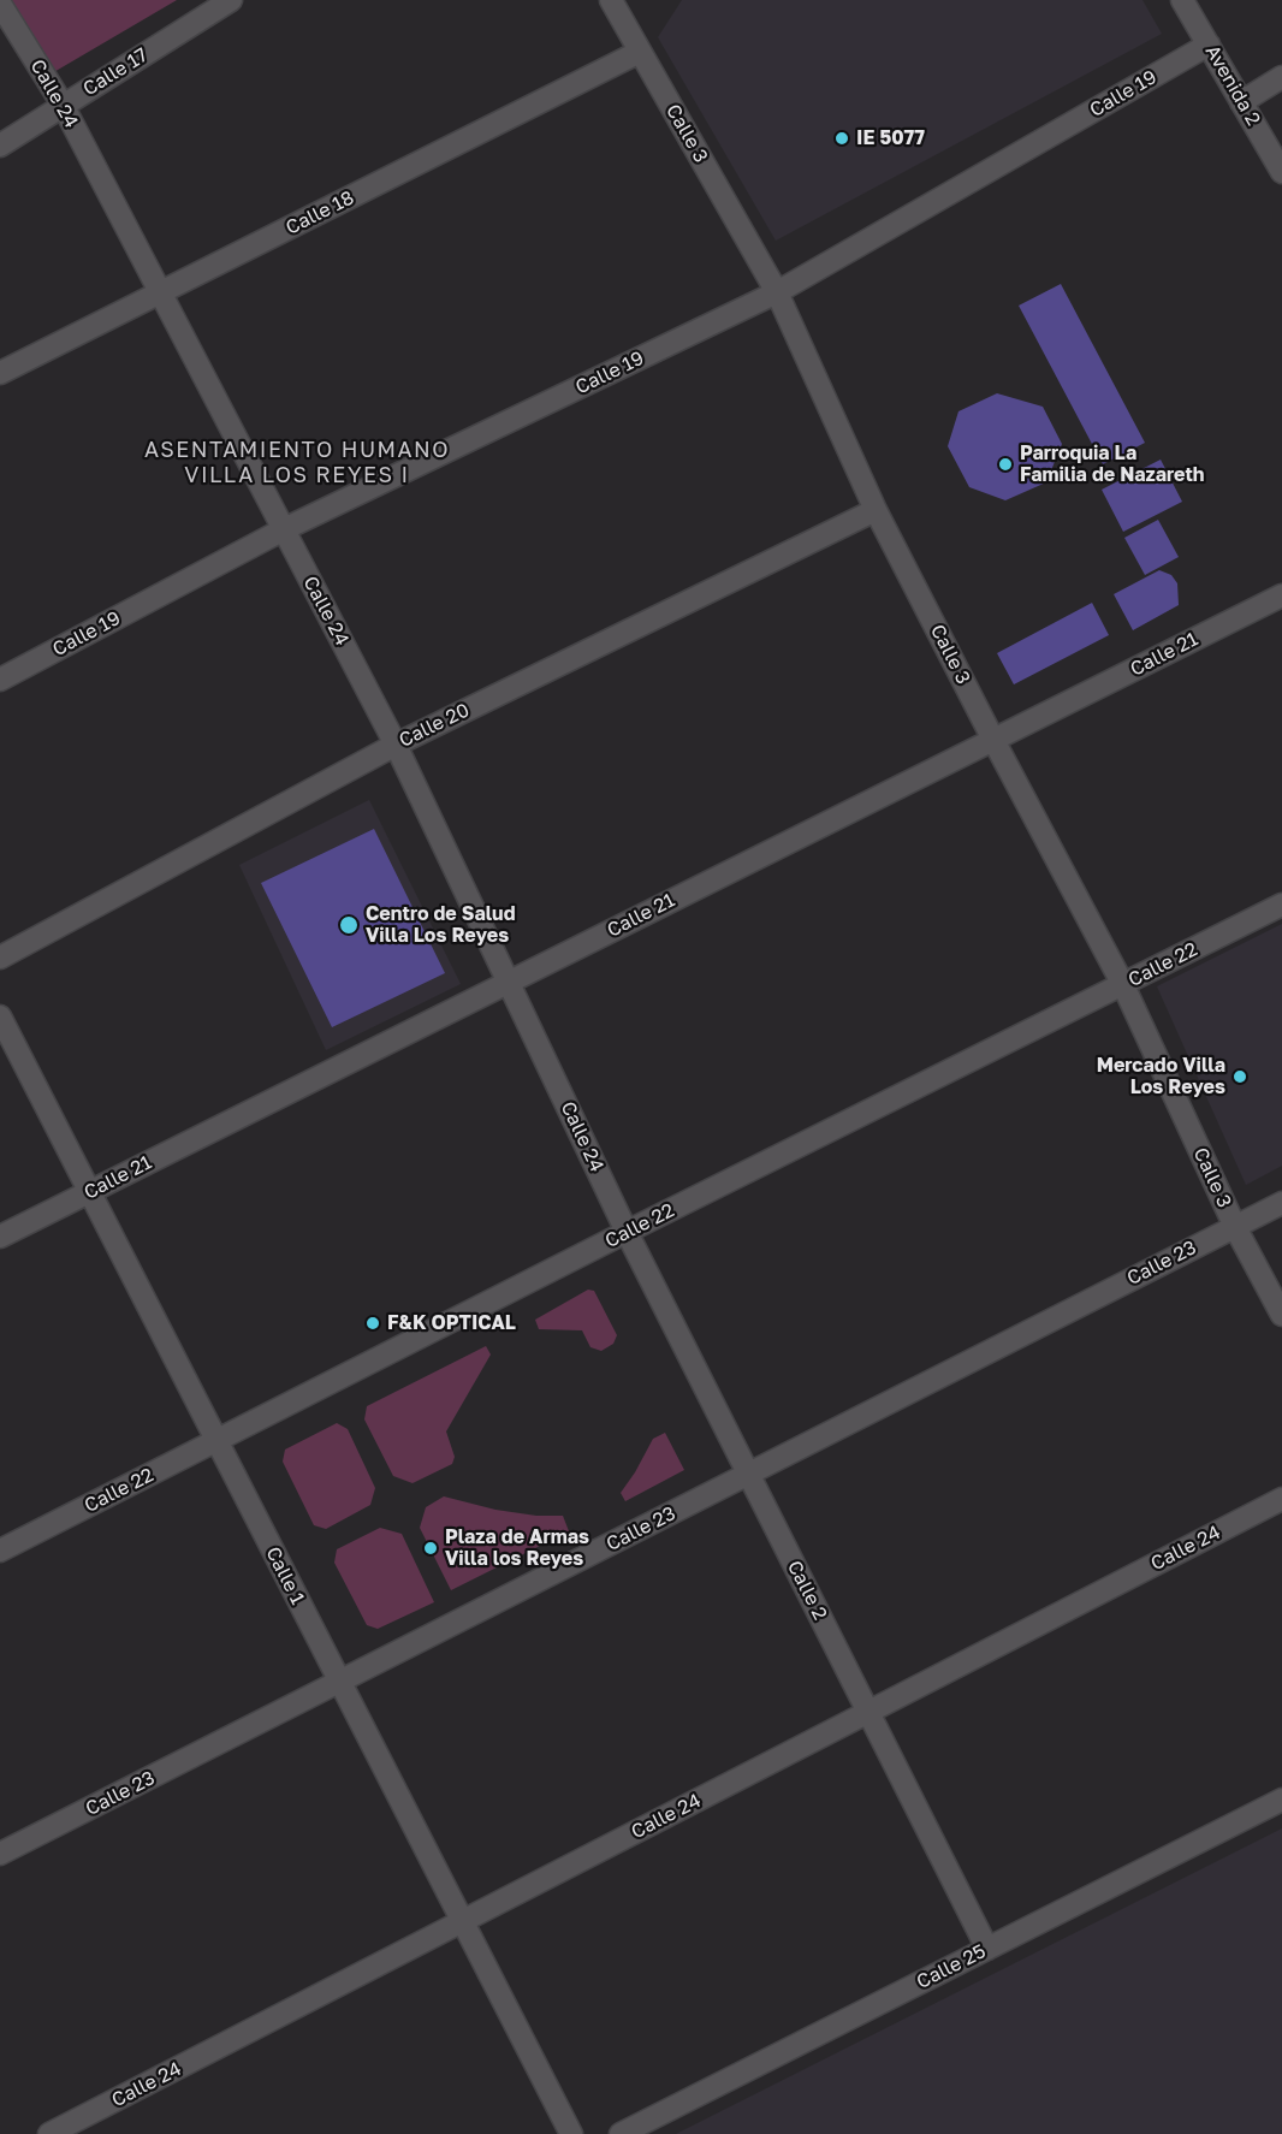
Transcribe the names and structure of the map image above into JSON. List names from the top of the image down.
{
  "streets": {
    "street": [
      "Calle 17",
      "Avenida 2",
      "Calle 24",
      "Calle 19",
      "Calle 3",
      "Calle 18",
      "Calle 21",
      "Calle 20",
      "Calle 22",
      "Calle 23",
      "Calle 1",
      "Calle 2",
      "Calle 25"
    ]
  },
  "crossings": [
    ["Calle 17", "Calle 24"],
    ["Avenida 2", "Calle 19"],
    ["Calle 24", "Calle 19"],
    ["Calle 24", "Calle 18"],
    ["Calle 24", "Calle 21"],
    ["Calle 24", "Calle 20"],
    ["Calle 24", "Calle 22"],
    ["Calle 24", "Calle 1"],
    ["Calle 24", "Calle 2"],
    ["Calle 19", "Calle 3"],
    ["Calle 3", "Calle 18"],
    ["Calle 3", "Calle 21"],
    ["Calle 3", "Calle 20"],
    ["Calle 3", "Calle 22"],
    ["Calle 3", "Calle 23"],
    ["Calle 21", "Calle 1"],
    ["Calle 22", "Calle 1"],
    ["Calle 22", "Calle 2"],
    ["Calle 23", "Calle 1"],
    ["Calle 23", "Calle 2"],
    ["Calle 2", "Calle 25"]
  ],
  "districts": ["ASENTAMIENTO HUMANO VILLA LOS REYES I"],
  "places": [
    "IE 5077",
    "Parroquia La Familia de Nazareth",
    "Centro de Salud Villa Los Reyes",
    "Mercado Villa Los Reyes",
    "F&K OPTICAL",
    "Plaza de Armas Villa los Reyes"
  ]
}
